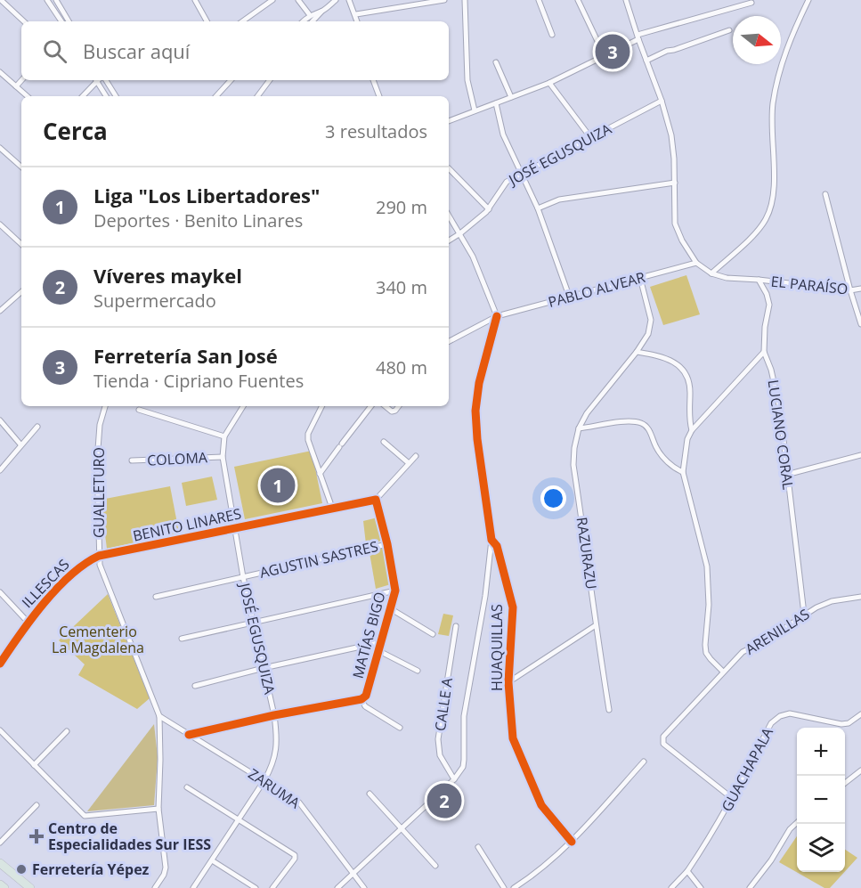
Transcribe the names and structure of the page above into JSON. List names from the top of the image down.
{
  "streets": {
    "street": [
      "JOSÉ EGUSQUIZA",
      "EL PARAÍSO",
      "PABLO ALVEAR",
      "LUCIANO CORAL",
      "COLOMA",
      "GUALLETURO",
      "BENITO LINARES",
      "RAZURAZU",
      "AGUSTIN SASTRES",
      "ILLESCAS",
      "ARENILLAS",
      "MATÍAS BIGO",
      "HUAQUILLAS",
      "CALLE A",
      "GUACHAPALA",
      "ZARUMA"
    ]
  },
  "crossings": [
    ["JOSÉ EGUSQUIZA", "COLOMA"],
    ["JOSÉ EGUSQUIZA", "BENITO LINARES"],
    ["JOSÉ EGUSQUIZA", "AGUSTIN SASTRES"],
    ["JOSÉ EGUSQUIZA", "MATÍAS BIGO"],
    ["JOSÉ EGUSQUIZA", "ZARUMA"],
    ["EL PARAÍSO", "LUCIANO CORAL"],
    ["PABLO ALVEAR", "RAZURAZU"],
    ["PABLO ALVEAR", "HUAQUILLAS"],
    ["LUCIANO CORAL", "ARENILLAS"],
    ["GUALLETURO", "BENITO LINARES"],
    ["GUALLETURO", "ILLESCAS"],
    ["GUALLETURO", "ZARUMA"],
    ["BENITO LINARES", "ILLESCAS"],
    ["BENITO LINARES", "MATÍAS BIGO"],
    ["AGUSTIN SASTRES", "MATÍAS BIGO"],
    ["ARENILLAS", "GUACHAPALA"],
    ["MATÍAS BIGO", "ZARUMA"]
  ],
  "parks": ["Cementerio La Magdalena"],
  "places": {
    "health": ["Centro de Especialidades Sur IESS"],
    "other": ["Ferretería Yépez"]
  },
  "north": "right",
  "page": {
    "search": "Buscar aquí",
    "pins": ["3", "1", "2"],
    "heading": ["Cerca", "3 resultados"],
    "list": [
      {
        "mark": "1",
        "name": "Liga \"Los Libertadores\"",
        "note": "Deportes · Benito Linares",
        "value": "290 m"
      },
      {
        "mark": "2",
        "name": "Víveres maykel",
        "note": "Supermercado",
        "value": "340 m"
      },
      {
        "mark": "3",
        "name": "Ferretería San José",
        "note": "Tienda · Cipriano Fuentes",
        "value": "480 m"
      }
    ],
    "map_buttons": ["+", "−"]
  }
}
